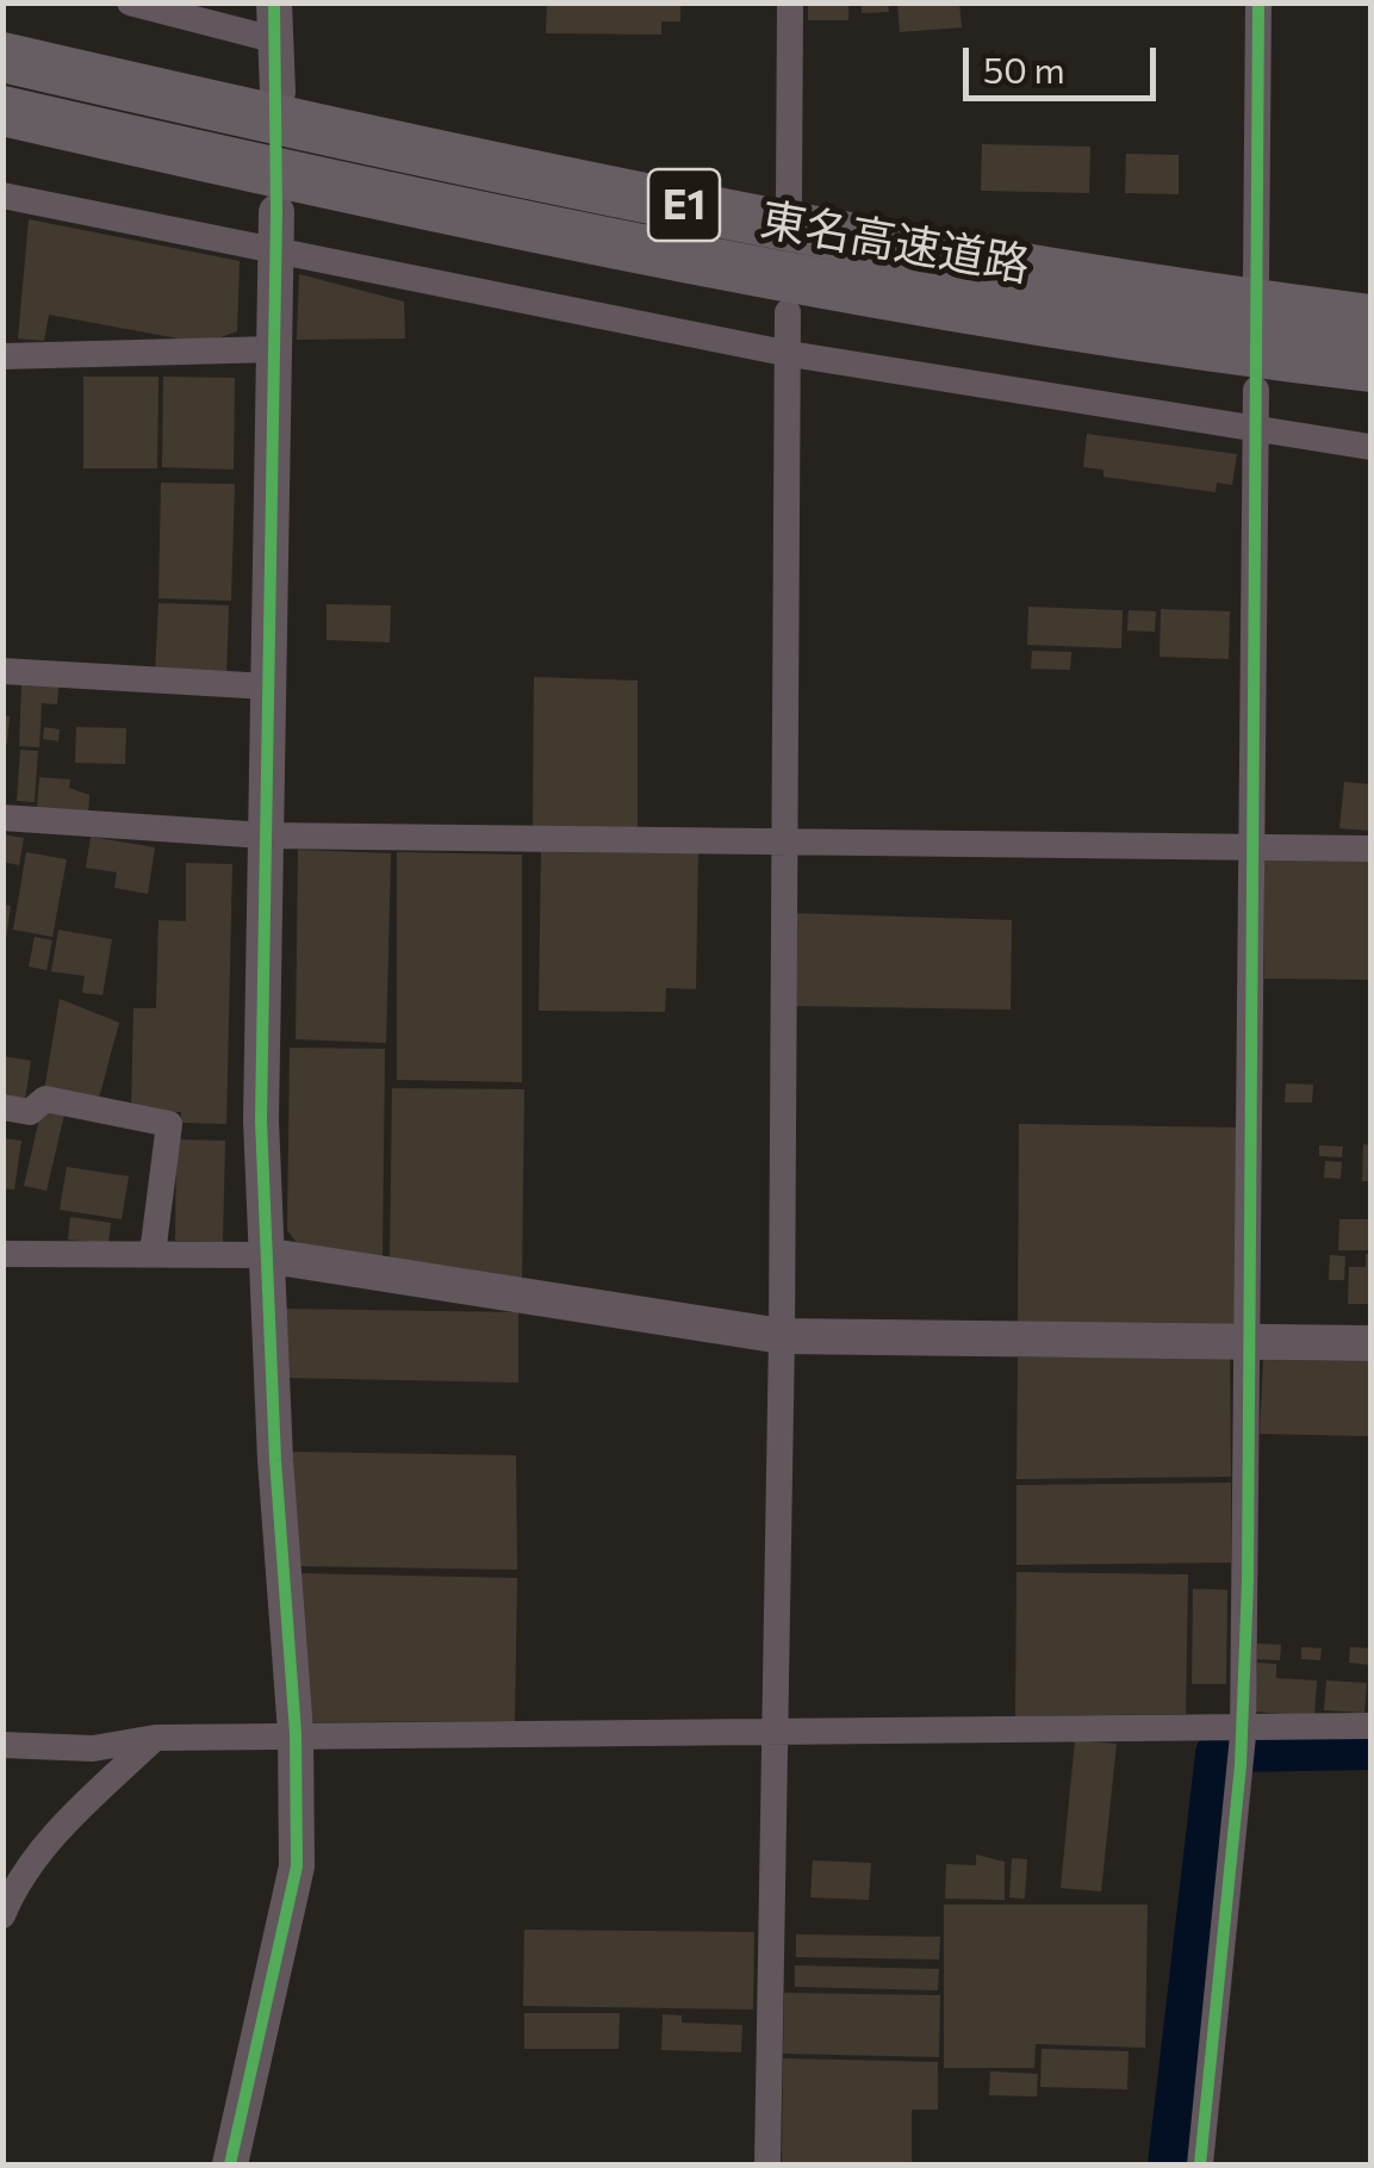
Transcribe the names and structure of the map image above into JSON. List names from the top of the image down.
{
  "streets": {
    "highway": ["E1", "東名高速道路"]
  },
  "scale_bar": "50 m"
}
